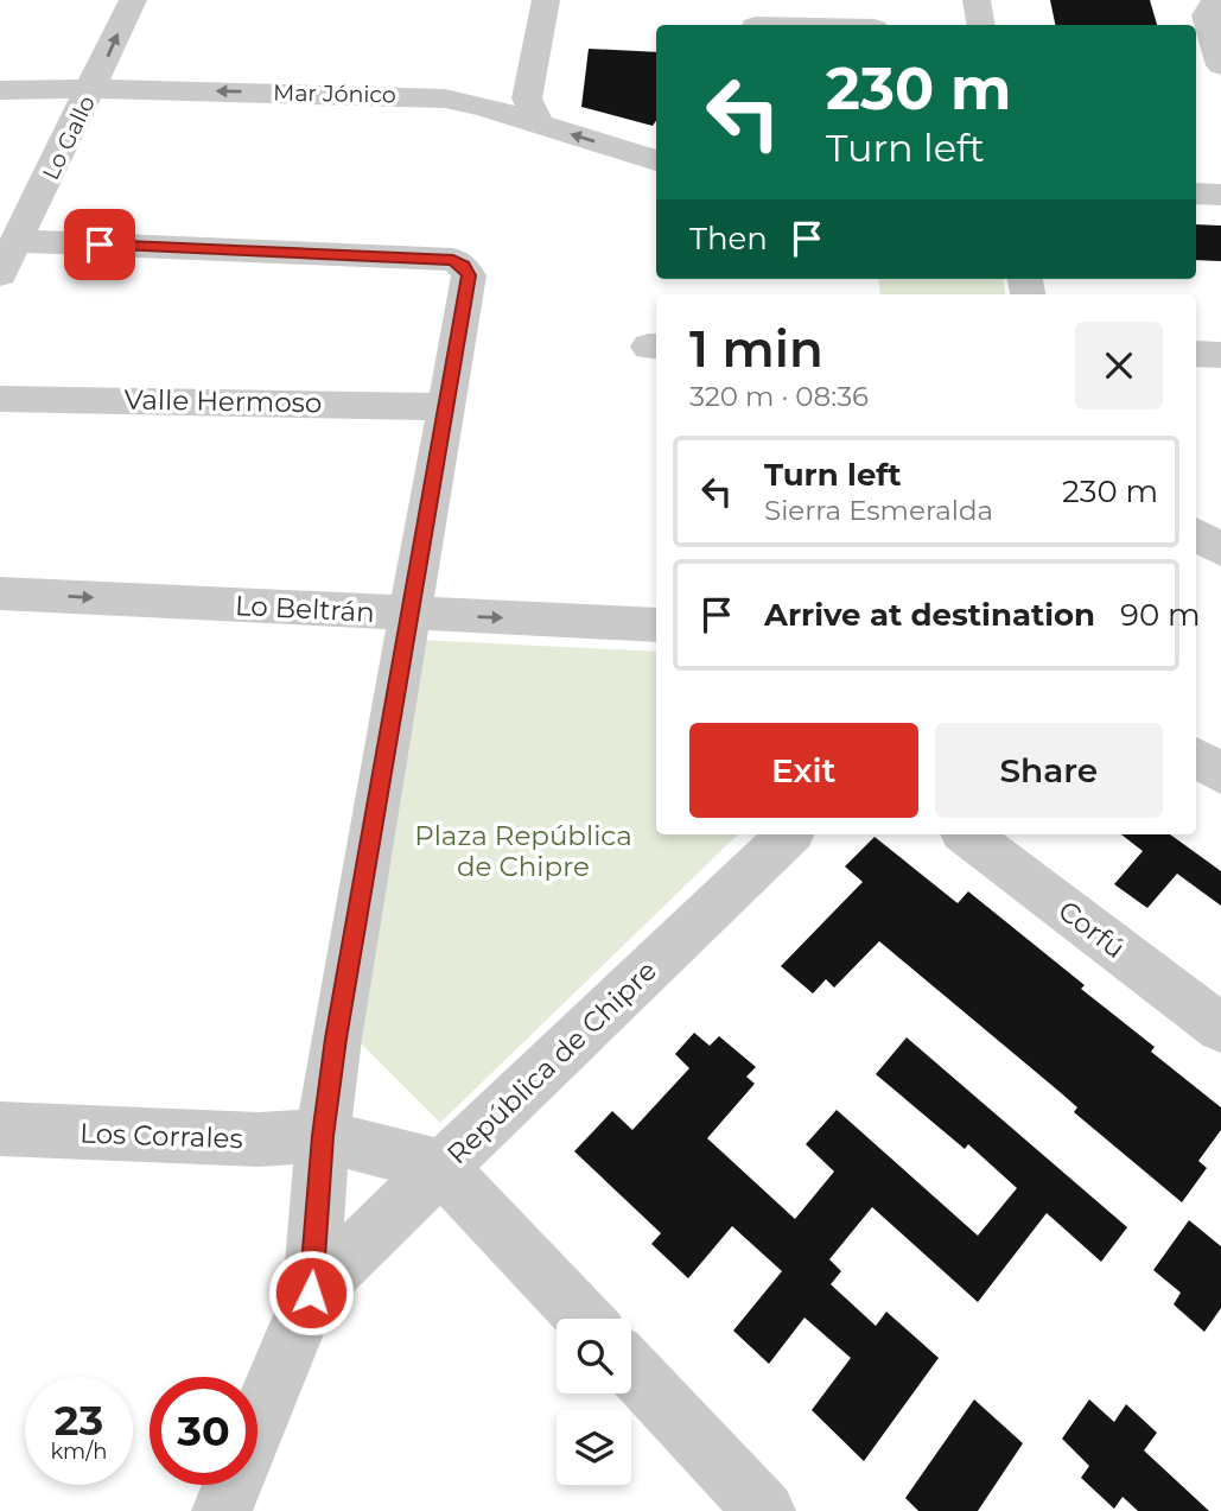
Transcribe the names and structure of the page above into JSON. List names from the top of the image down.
{
  "streets": {
    "street": [
      "Mar Jónico",
      "Lo Gallo",
      "Valle Hermoso",
      "Lo Beltrán",
      "Corfú",
      "República de Chipre",
      "Los Corrales"
    ]
  },
  "crossings": [
    ["Mar Jónico", "Lo Gallo"],
    ["República de Chipre", "Los Corrales"]
  ],
  "one_way": ["Mar Jónico", "Lo Beltrán"],
  "parks": ["Plaza República de Chipre"],
  "page": {
    "turn": ["230 m", "Turn left"],
    "then": "Then",
    "heading": ["1 min", "320 m · 08:36"],
    "list": [
      {
        "name": "Turn left",
        "note": "Sierra Esmeralda",
        "value": "230 m"
      },
      {
        "name": "Arrive at destination",
        "value": "90 m"
      }
    ],
    "buttons": ["Exit", "Share"],
    "speed": "23 km/h",
    "limit": "30"
  }
}
